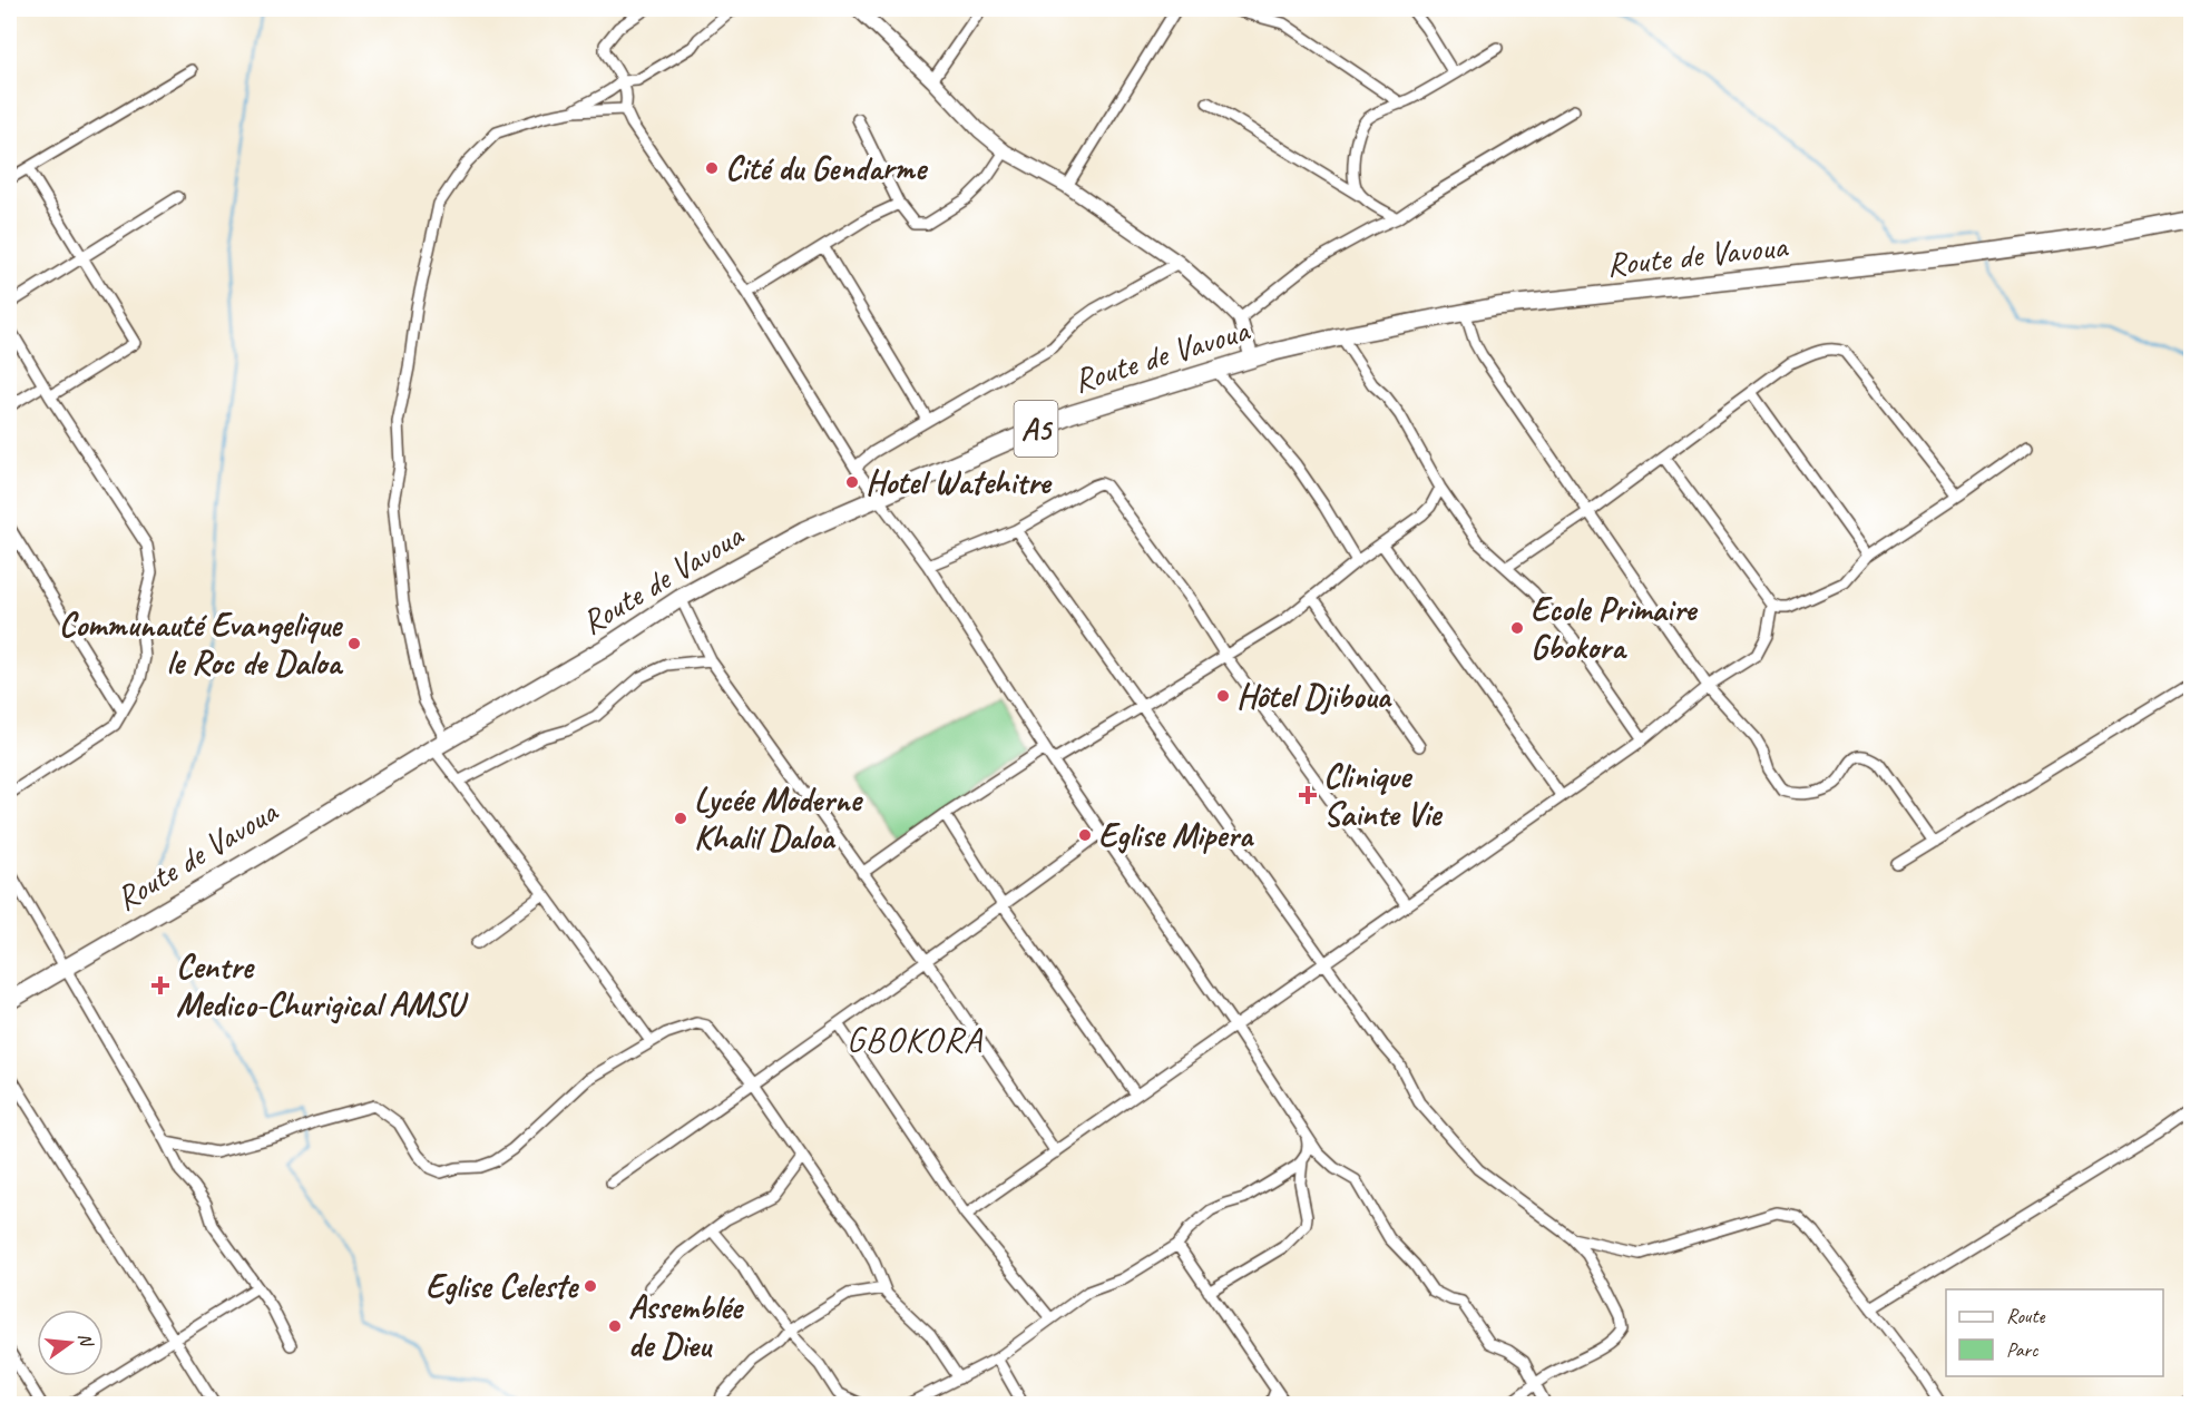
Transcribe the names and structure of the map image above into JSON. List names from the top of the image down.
{
  "streets": {
    "main road": ["Route de Vavoua", "A5"]
  },
  "districts": ["GBOKORA"],
  "places": {
    "other": [
      "Cité du Gendarme",
      "Hotel Watehitre",
      "Ecole Primaire Gbokora",
      "Communauté Evangelique le Roc de Daloa",
      "Hôtel Djiboua",
      "Lycée Moderne Khalil Daloa",
      "Eglise Mipera",
      "Eglise Celeste",
      "Assemblée de Dieu"
    ],
    "health": ["Clinique Sainte Vie", "Centre Medico-Churigical AMSU"]
  },
  "legend": ["Route", "Parc"],
  "north": "right"
}
